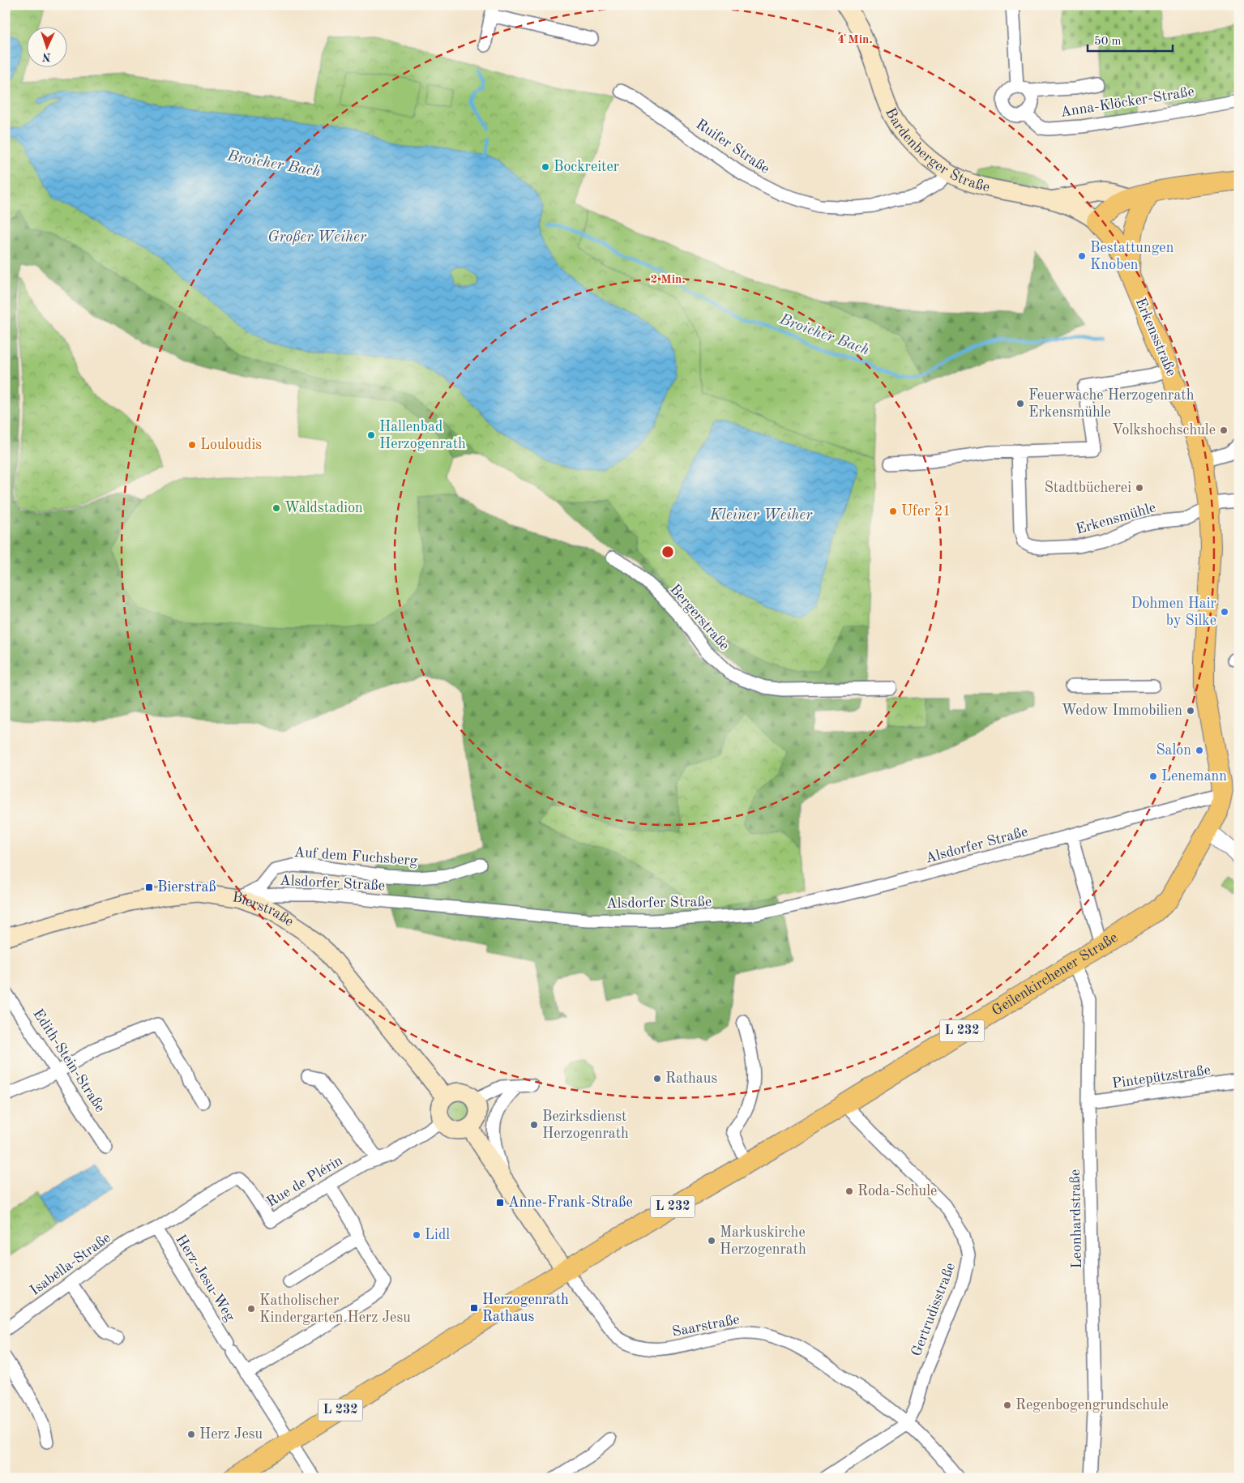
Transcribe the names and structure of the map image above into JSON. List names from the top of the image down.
{
  "streets": {
    "main road": [
      "Bardenberger Straße",
      "Erkensstraße",
      "Bierstraße",
      "Geilenkirchener Straße",
      "L 232"
    ],
    "street": [
      "Anna-Klöcker-Straße",
      "Ruifer Straße",
      "Erkensmühle",
      "Bergerstraße",
      "Alsdorfer Straße",
      "Auf dem Fuchsberg",
      "Edith-Stein-Straße",
      "Pintepützstraße",
      "Rue de Plérin",
      "Leonhardstraße",
      "Isabella-Straße",
      "Herz-Jesu-Weg",
      "Gertrudisstraße",
      "Saarstraße"
    ]
  },
  "crossings": [
    ["Bardenberger Straße", "Ruifer Straße"],
    ["Bardenberger Straße", "Erkensstraße"],
    ["Erkensstraße", "Erkensmühle"],
    ["Erkensstraße", "L 232"],
    ["Erkensmühle", "L 232"],
    ["Alsdorfer Straße", "Auf dem Fuchsberg"],
    ["Alsdorfer Straße", "Bierstraße"],
    ["Alsdorfer Straße", "L 232"],
    ["Auf dem Fuchsberg", "Bierstraße"],
    ["Bierstraße", "Rue de Plérin"],
    ["Geilenkirchener Straße", "L 232"],
    ["Geilenkirchener Straße", "Leonhardstraße"],
    ["Geilenkirchener Straße", "Herz-Jesu-Weg"],
    ["Geilenkirchener Straße", "Gertrudisstraße"],
    ["Geilenkirchener Straße", "Saarstraße"],
    ["Pintepützstraße", "Leonhardstraße"],
    ["Rue de Plérin", "Isabella-Straße"],
    ["Rue de Plérin", "Herz-Jesu-Weg"],
    ["Isabella-Straße", "Herz-Jesu-Weg"],
    ["Gertrudisstraße", "Saarstraße"]
  ],
  "water": ["Broicher Bach", "Großer Weiher", "Kleiner Weiher"],
  "places": {
    "other": [
      "Bockreiter",
      "Bestattungen Knoben",
      "Feuerwache Herzogenrath Erkensmühle",
      "Volkshochschule",
      "Hallenbad Herzogenrath",
      "Louloudis",
      "Stadtbücherei",
      "Waldstadion",
      "Ufer 21",
      "Dohmen Hair by Silke",
      "Wedow Immobilien",
      "Salon",
      "Lenemann",
      "Rathaus",
      "Bezirksdienst Herzogenrath",
      "Roda-Schule",
      "Lidl",
      "Markuskirche Herzogenrath",
      "Katholischer Kindergarten Herz Jesu",
      "Regenbogengrundschule",
      "Herz Jesu"
    ],
    "transit": ["Bierstraß", "Anne-Frank-Straße", "Herzogenrath Rathaus"]
  },
  "scale_bar": "50 m",
  "north": "bottom",
  "rings": ["4 Min.", "2 Min."]
}
